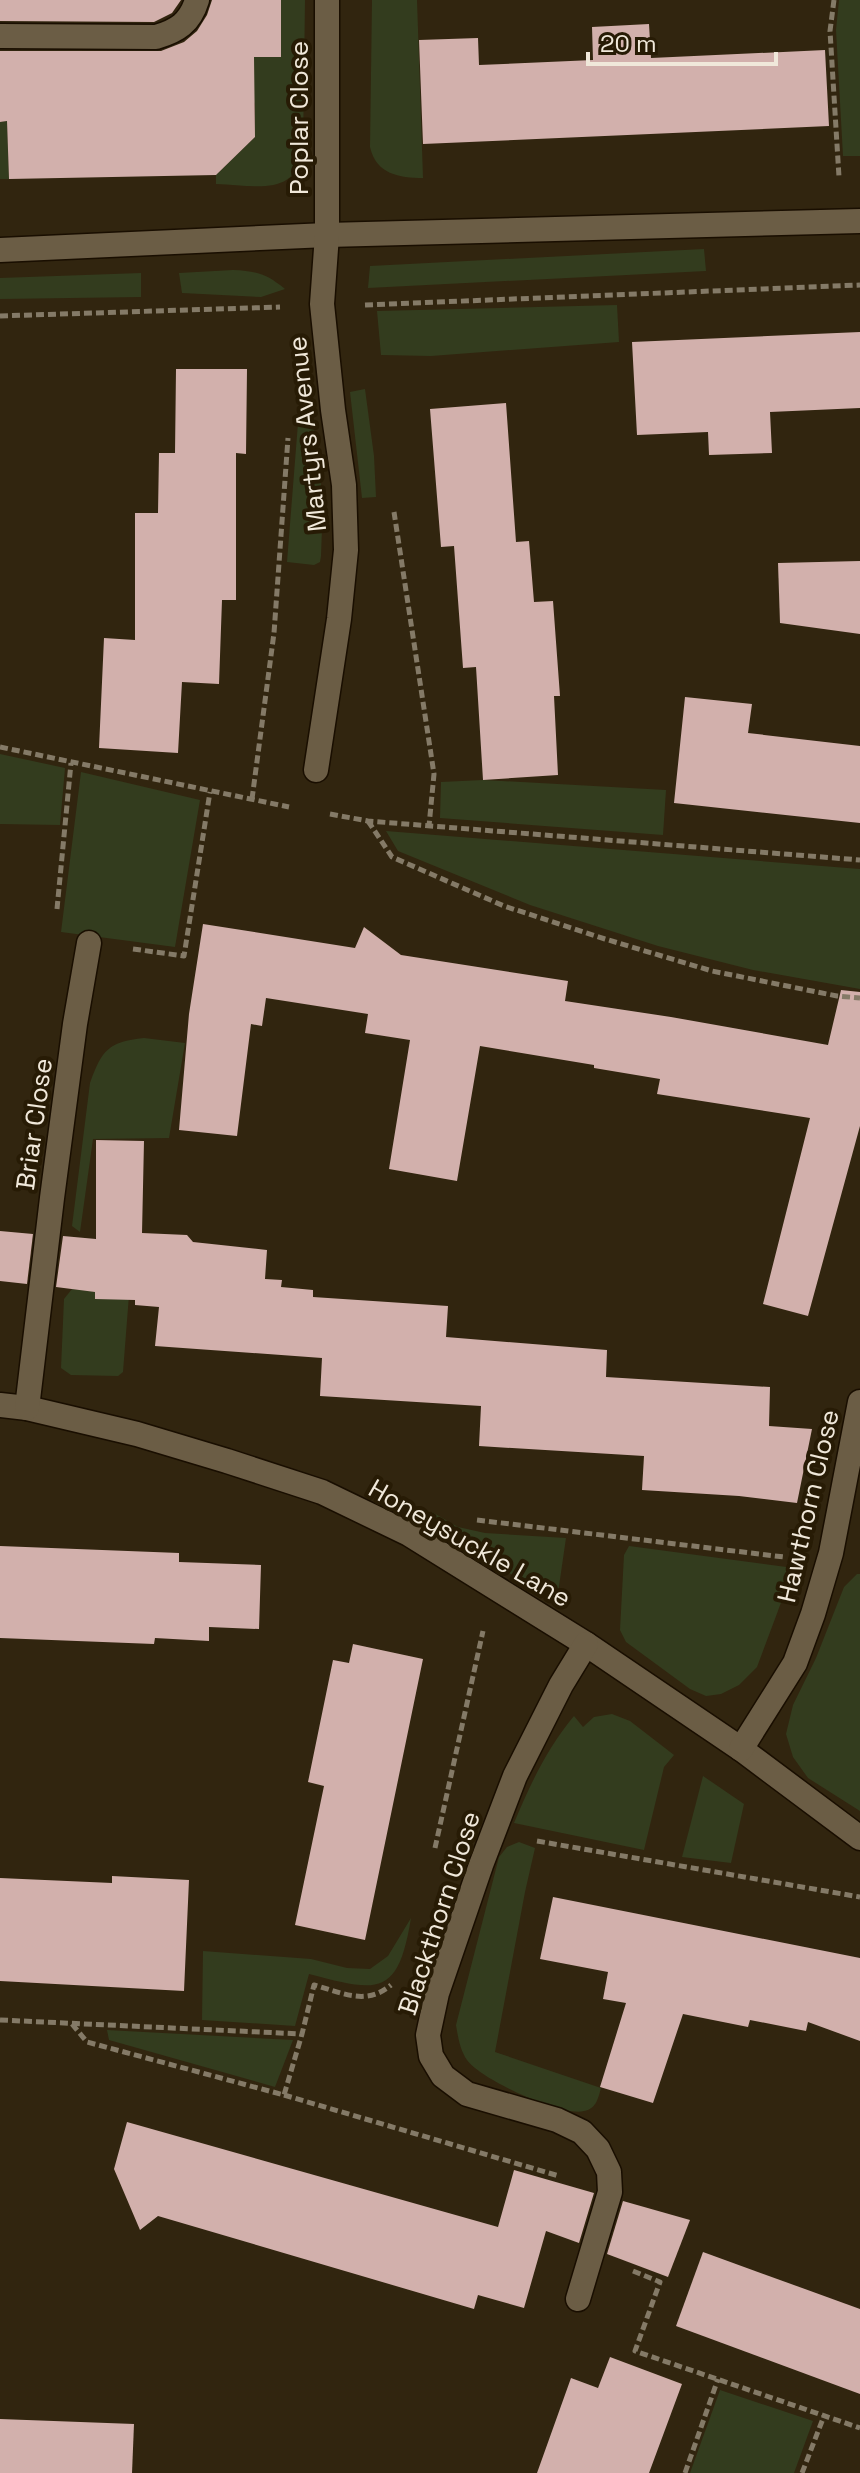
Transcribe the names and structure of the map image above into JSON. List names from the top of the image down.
{
  "streets": {
    "street": [
      "Poplar Close",
      "Martyrs Avenue",
      "Briar Close",
      "Hawthorn Close",
      "Honeysuckle Lane",
      "Blackthorn Close"
    ]
  },
  "crossings": [
    ["Poplar Close", "Martyrs Avenue"],
    ["Briar Close", "Honeysuckle Lane"],
    ["Hawthorn Close", "Honeysuckle Lane"],
    ["Honeysuckle Lane", "Blackthorn Close"]
  ],
  "scale_bar": "20 m"
}
